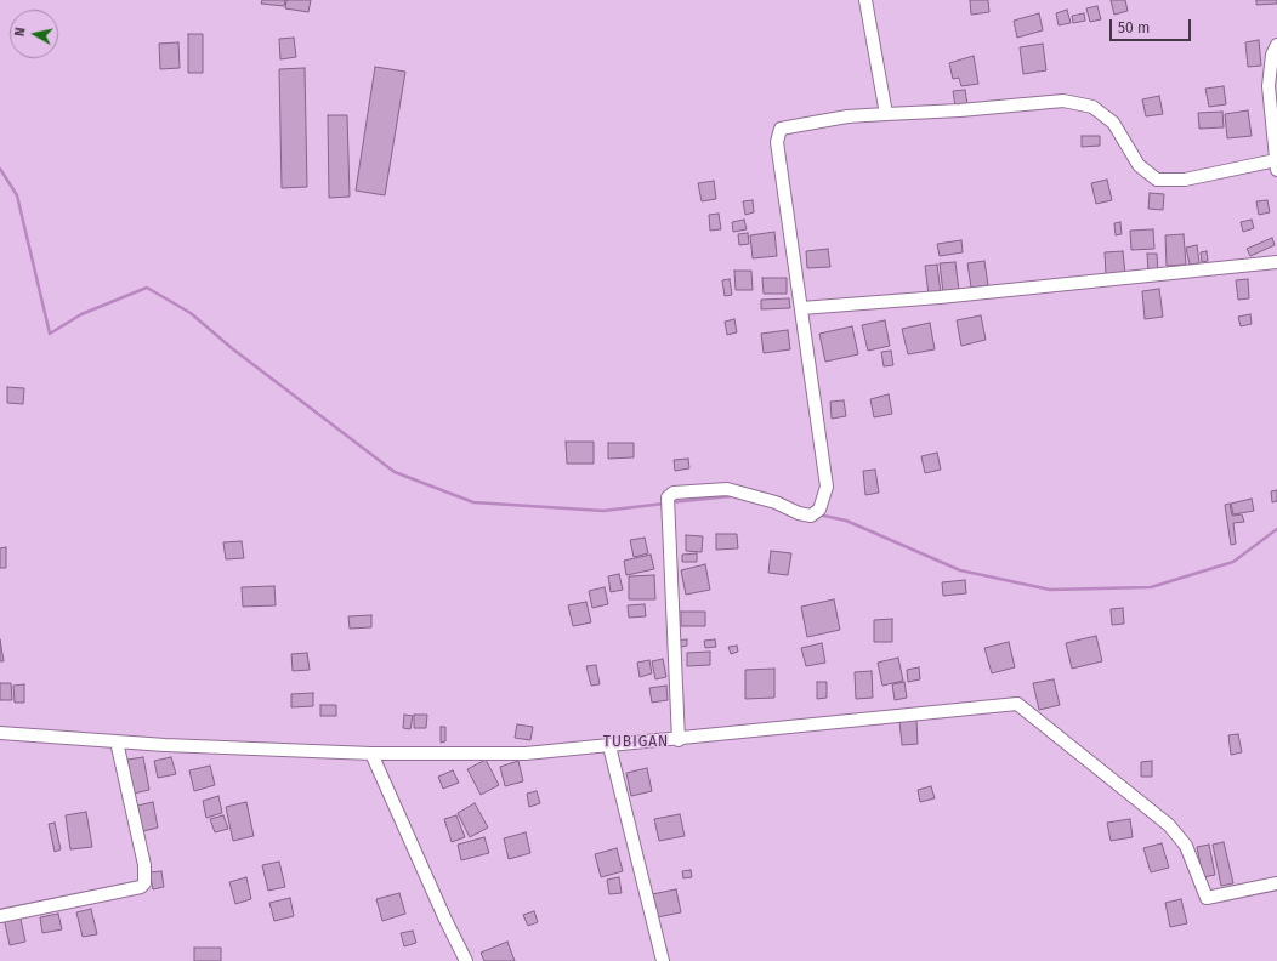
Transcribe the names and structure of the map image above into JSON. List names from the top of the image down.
{
  "districts": ["TUBIGAN"],
  "scale_bar": "50 m",
  "north": "left"
}
